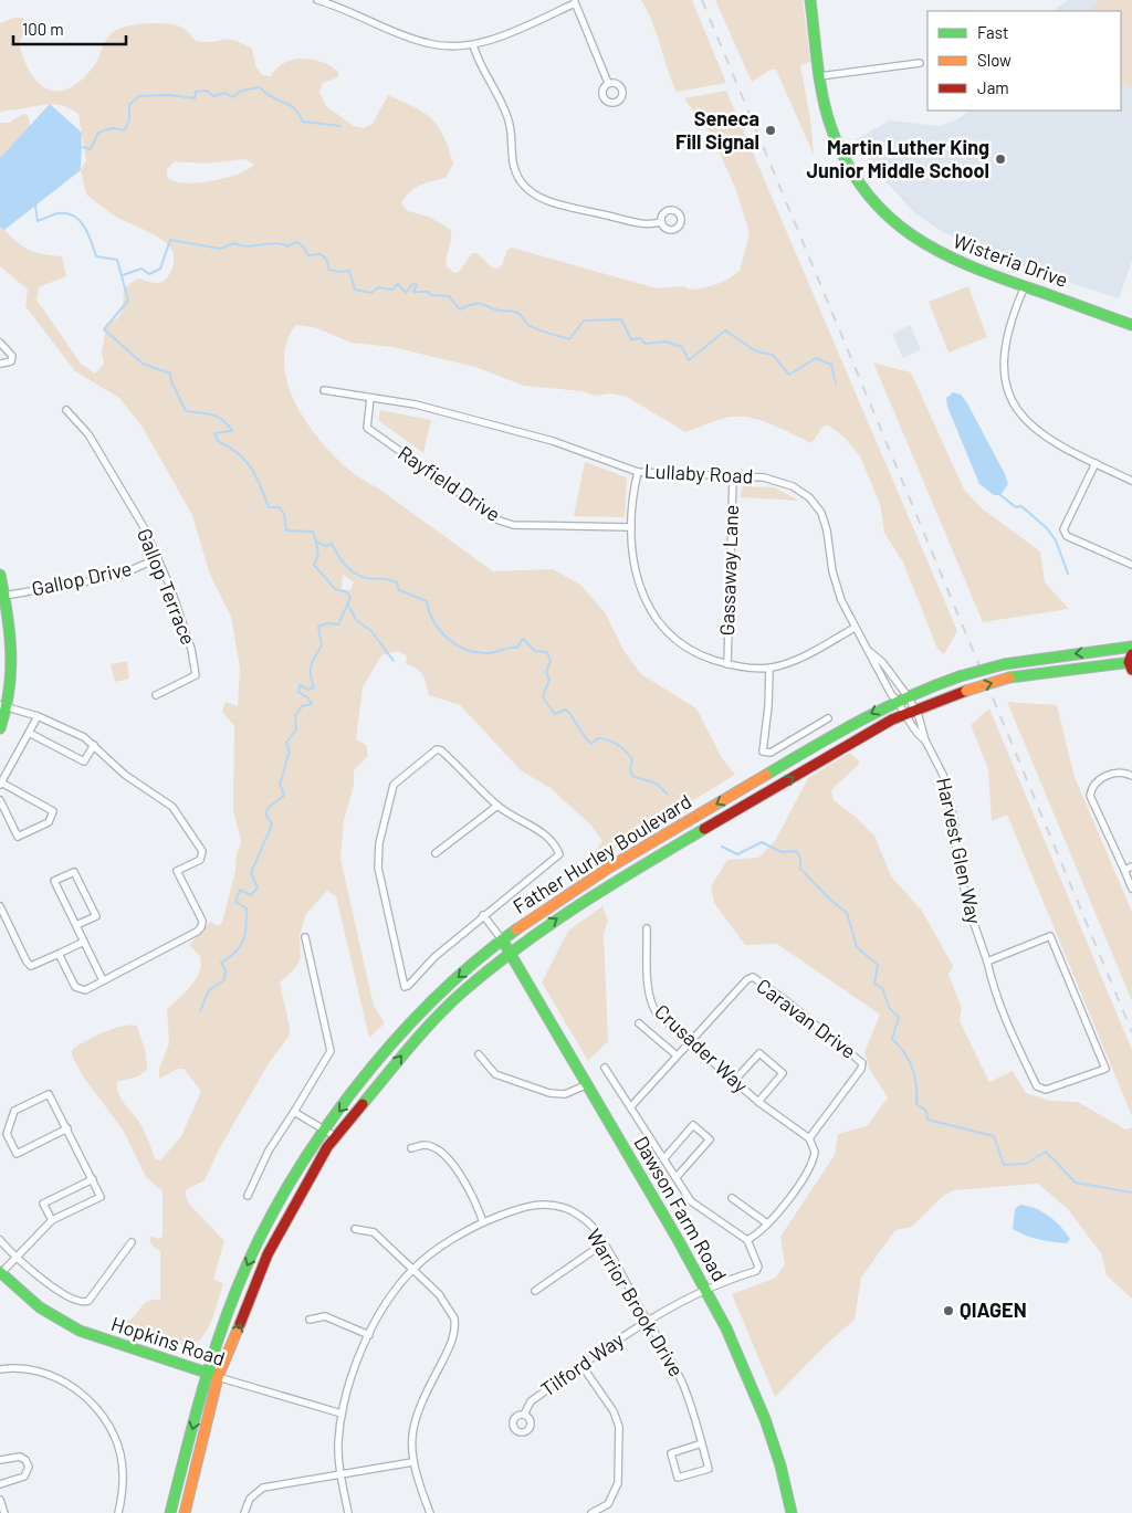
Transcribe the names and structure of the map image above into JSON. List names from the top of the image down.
{
  "streets": {
    "main road": [
      "Wisteria Drive",
      "Father Hurley Boulevard",
      "Dawson Farm Road",
      "Hopkins Road"
    ],
    "street": [
      "Lullaby Road",
      "Rayfield Drive",
      "Gassaway Lane",
      "Gallop Drive",
      "Gallop Terrace",
      "Harvest Glen Way",
      "Caravan Drive",
      "Crusader Way",
      "Warrior Brook Drive",
      "Tilford Way"
    ]
  },
  "crossings": [
    ["Lullaby Road", "Rayfield Drive"],
    ["Lullaby Road", "Gassaway Lane"],
    ["Lullaby Road", "Harvest Glen Way"],
    ["Lullaby Road", "Father Hurley Boulevard"],
    ["Gallop Drive", "Gallop Terrace"],
    ["Harvest Glen Way", "Father Hurley Boulevard"],
    ["Father Hurley Boulevard", "Dawson Farm Road"],
    ["Father Hurley Boulevard", "Hopkins Road"],
    ["Caravan Drive", "Crusader Way"],
    ["Dawson Farm Road", "Tilford Way"],
    ["Warrior Brook Drive", "Hopkins Road"],
    ["Warrior Brook Drive", "Tilford Way"]
  ],
  "places": ["Seneca Fill Signal", "Martin Luther King Junior Middle School", "QIAGEN"],
  "legend": ["Fast", "Slow", "Jam"],
  "scale_bar": "100 m"
}
